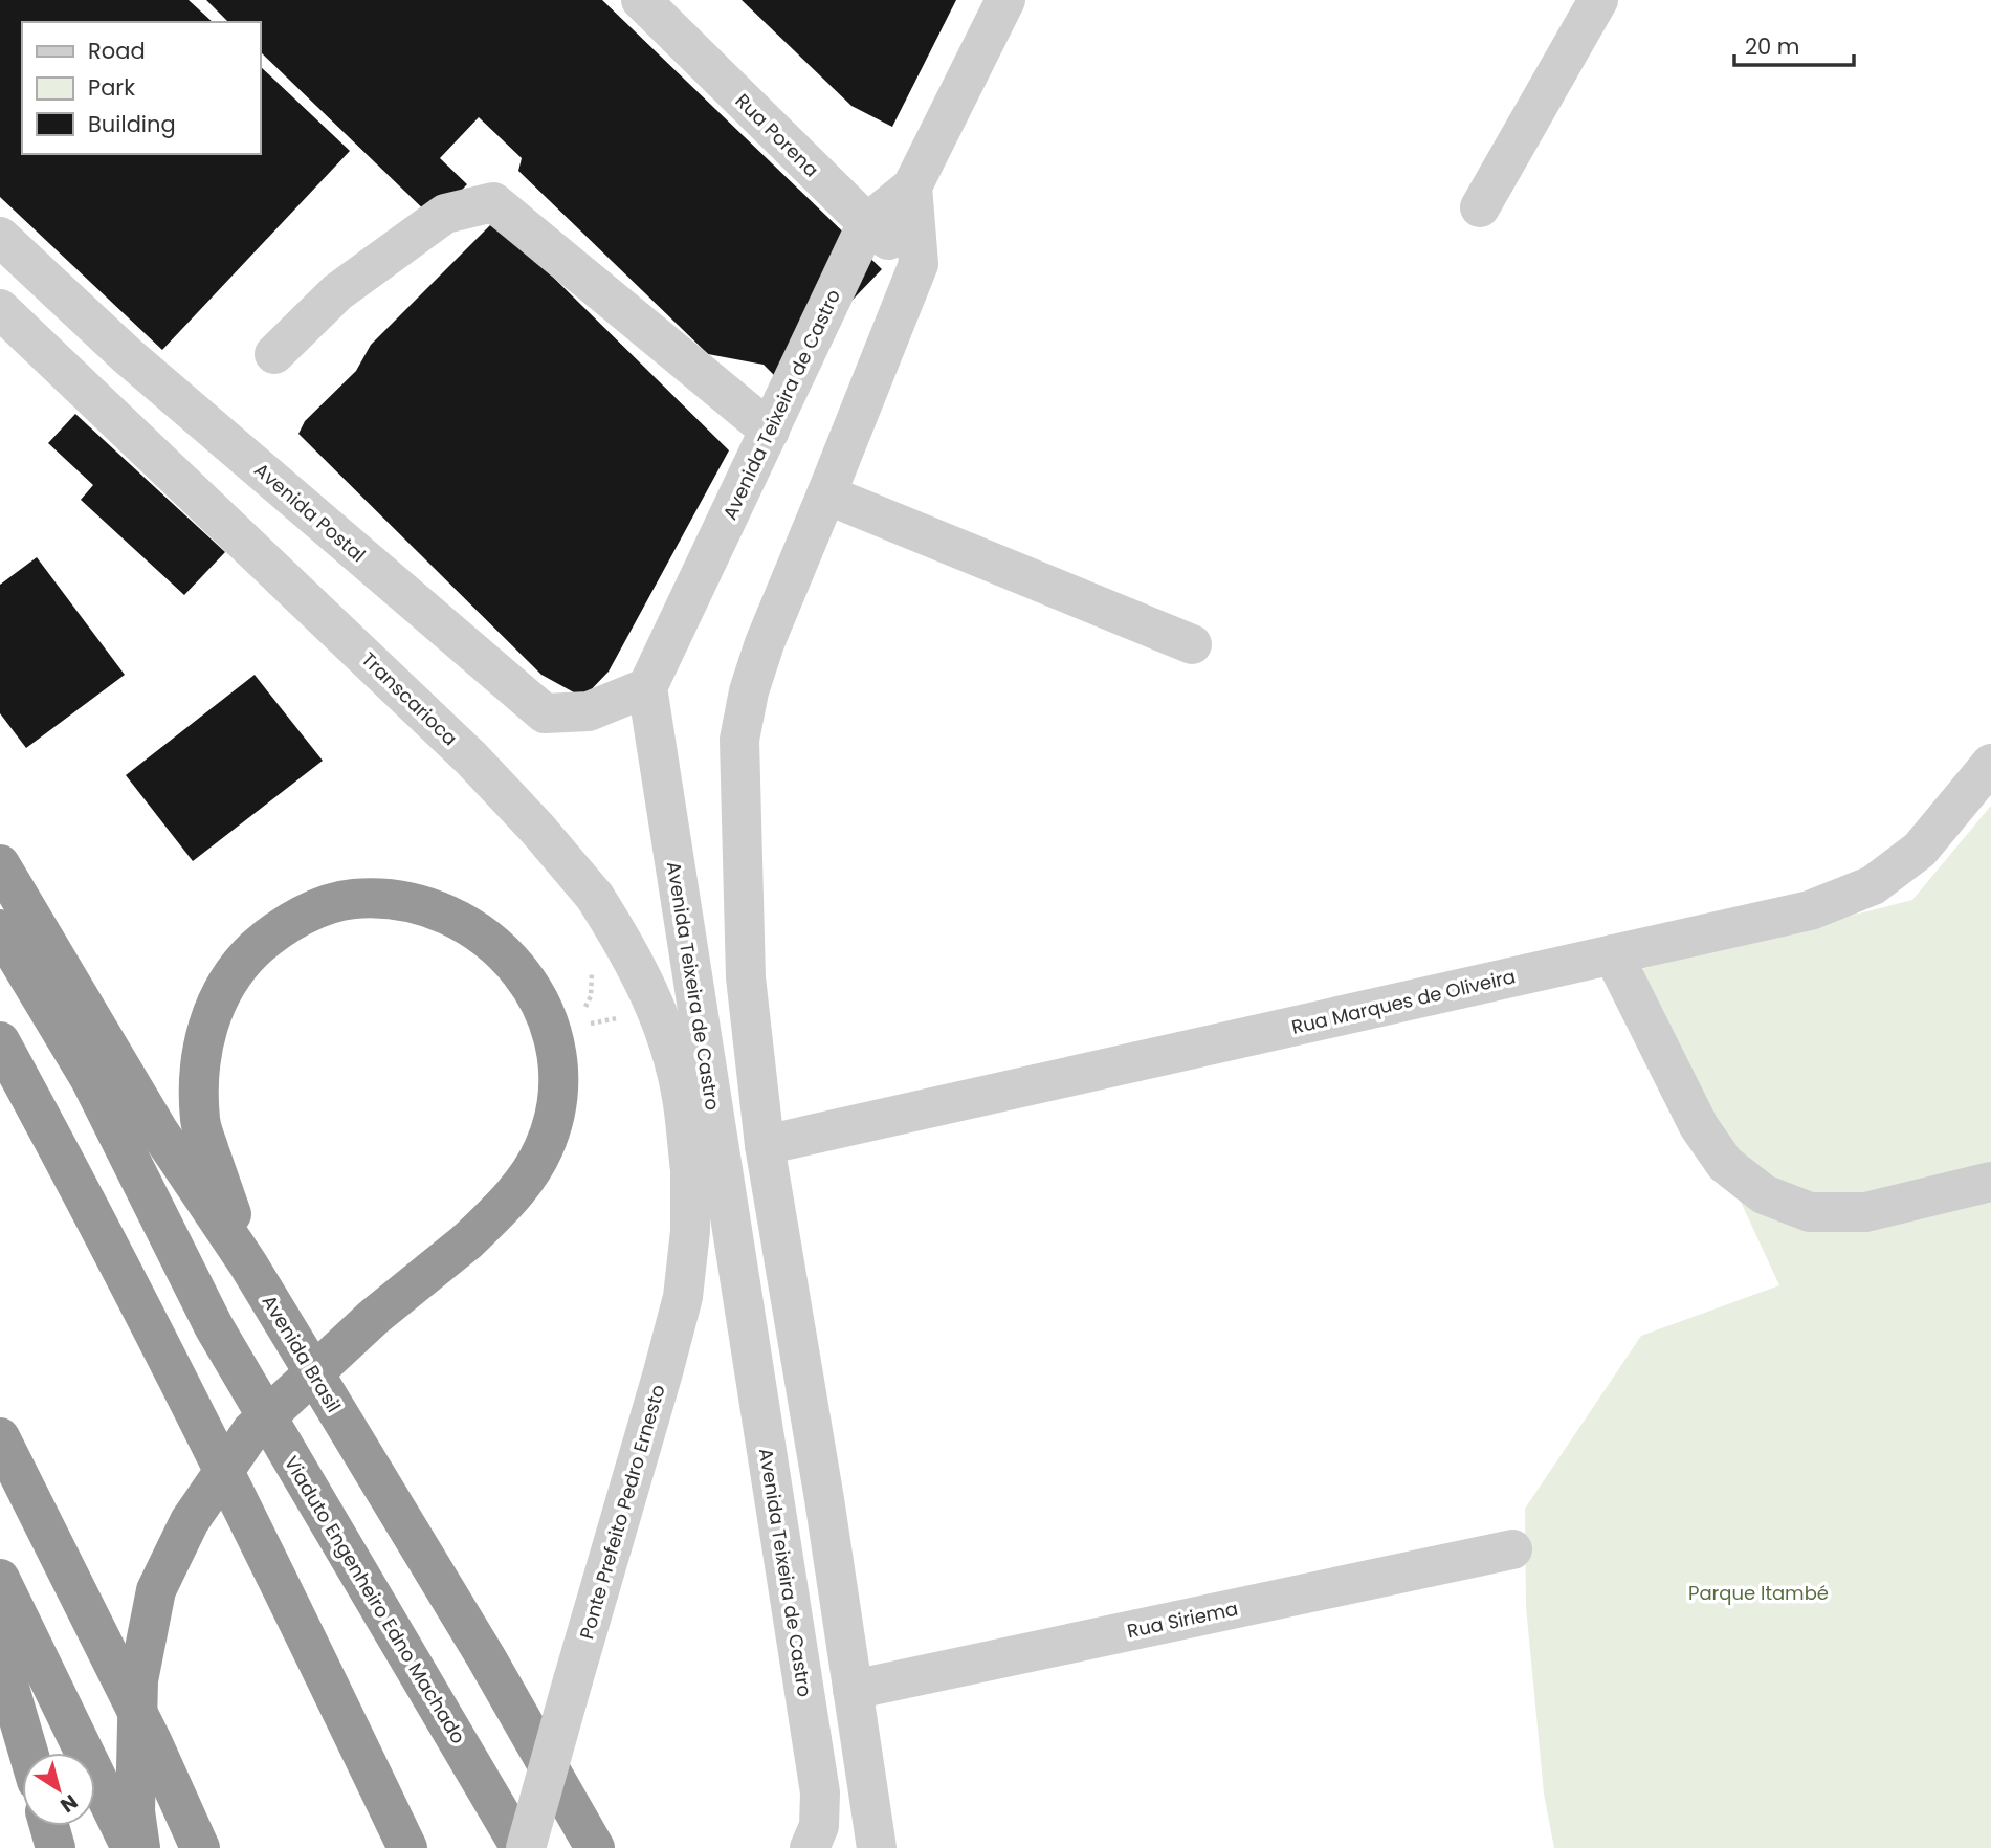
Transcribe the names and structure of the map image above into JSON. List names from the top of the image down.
{
  "streets": {
    "highway": ["Avenida Brasil", "Viaduto Engenheiro Edno Machado"],
    "street": [
      "Rua Porena",
      "Avenida Teixeira de Castro",
      "Avenida Postal",
      "Transcarioca",
      "Rua Marques de Oliveira",
      "Ponte Prefeito Pedro Ernesto",
      "Rua Siriema"
    ]
  },
  "crossings": [
    ["Rua Porena", "Avenida Teixeira de Castro"],
    ["Avenida Teixeira de Castro", "Avenida Postal"],
    ["Transcarioca", "Ponte Prefeito Pedro Ernesto"],
    ["Ponte Prefeito Pedro Ernesto", "Viaduto Engenheiro Edno Machado"]
  ],
  "parks": ["Parque Itambé"],
  "legend": ["Road", "Park", "Building"],
  "scale_bar": "20 m",
  "north": "bottom right"
}
